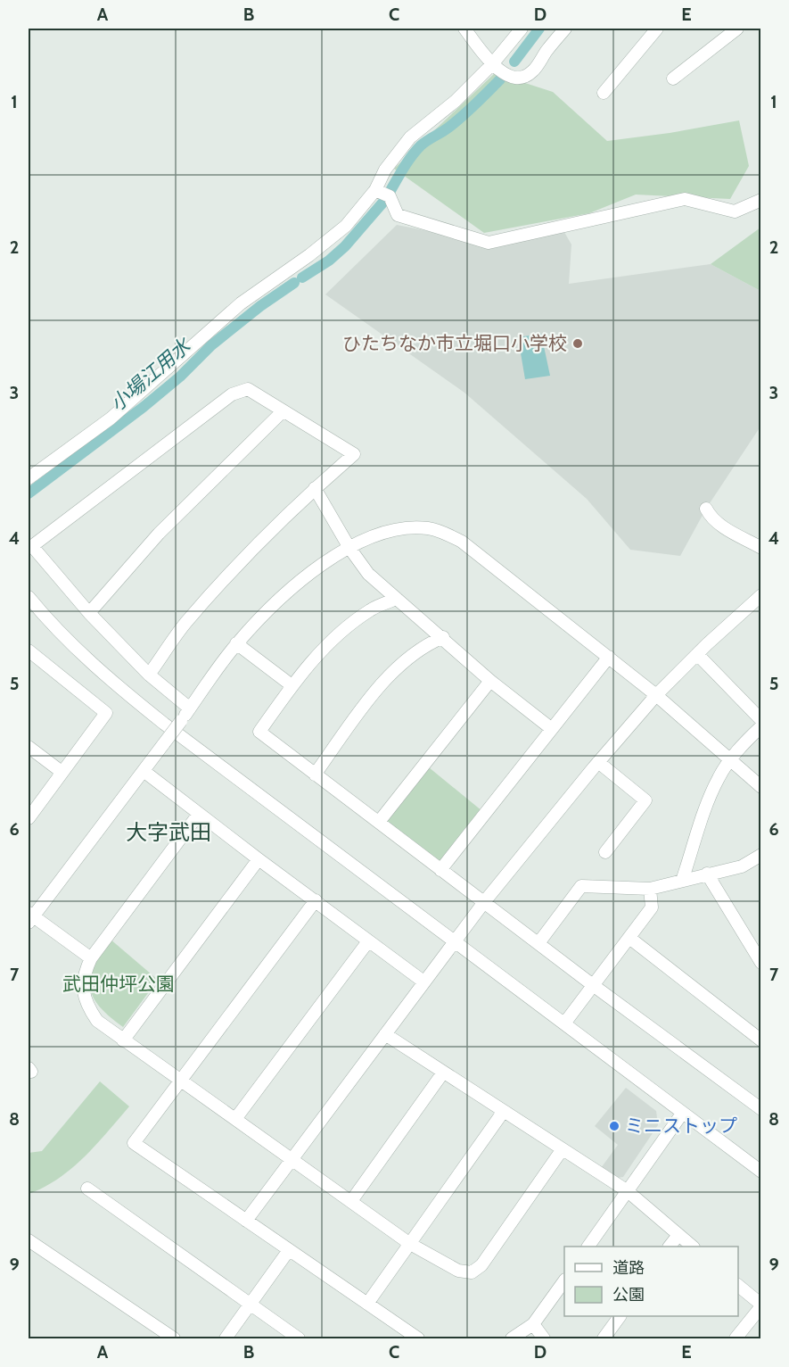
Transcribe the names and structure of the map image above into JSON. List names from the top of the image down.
{
  "districts": ["大字武田"],
  "water": ["小場江用水"],
  "parks": ["武田仲坪公園"],
  "places": ["ひたちなか市立堀口小学校", "ミニストップ"],
  "legend": ["道路", "公園"],
  "grid": {
    "columns": [
      "A",
      "B",
      "C",
      "D",
      "E"
    ],
    "rows": [
      "1",
      "2",
      "3",
      "4",
      "5",
      "6",
      "7",
      "8",
      "9"
    ]
  }
}
